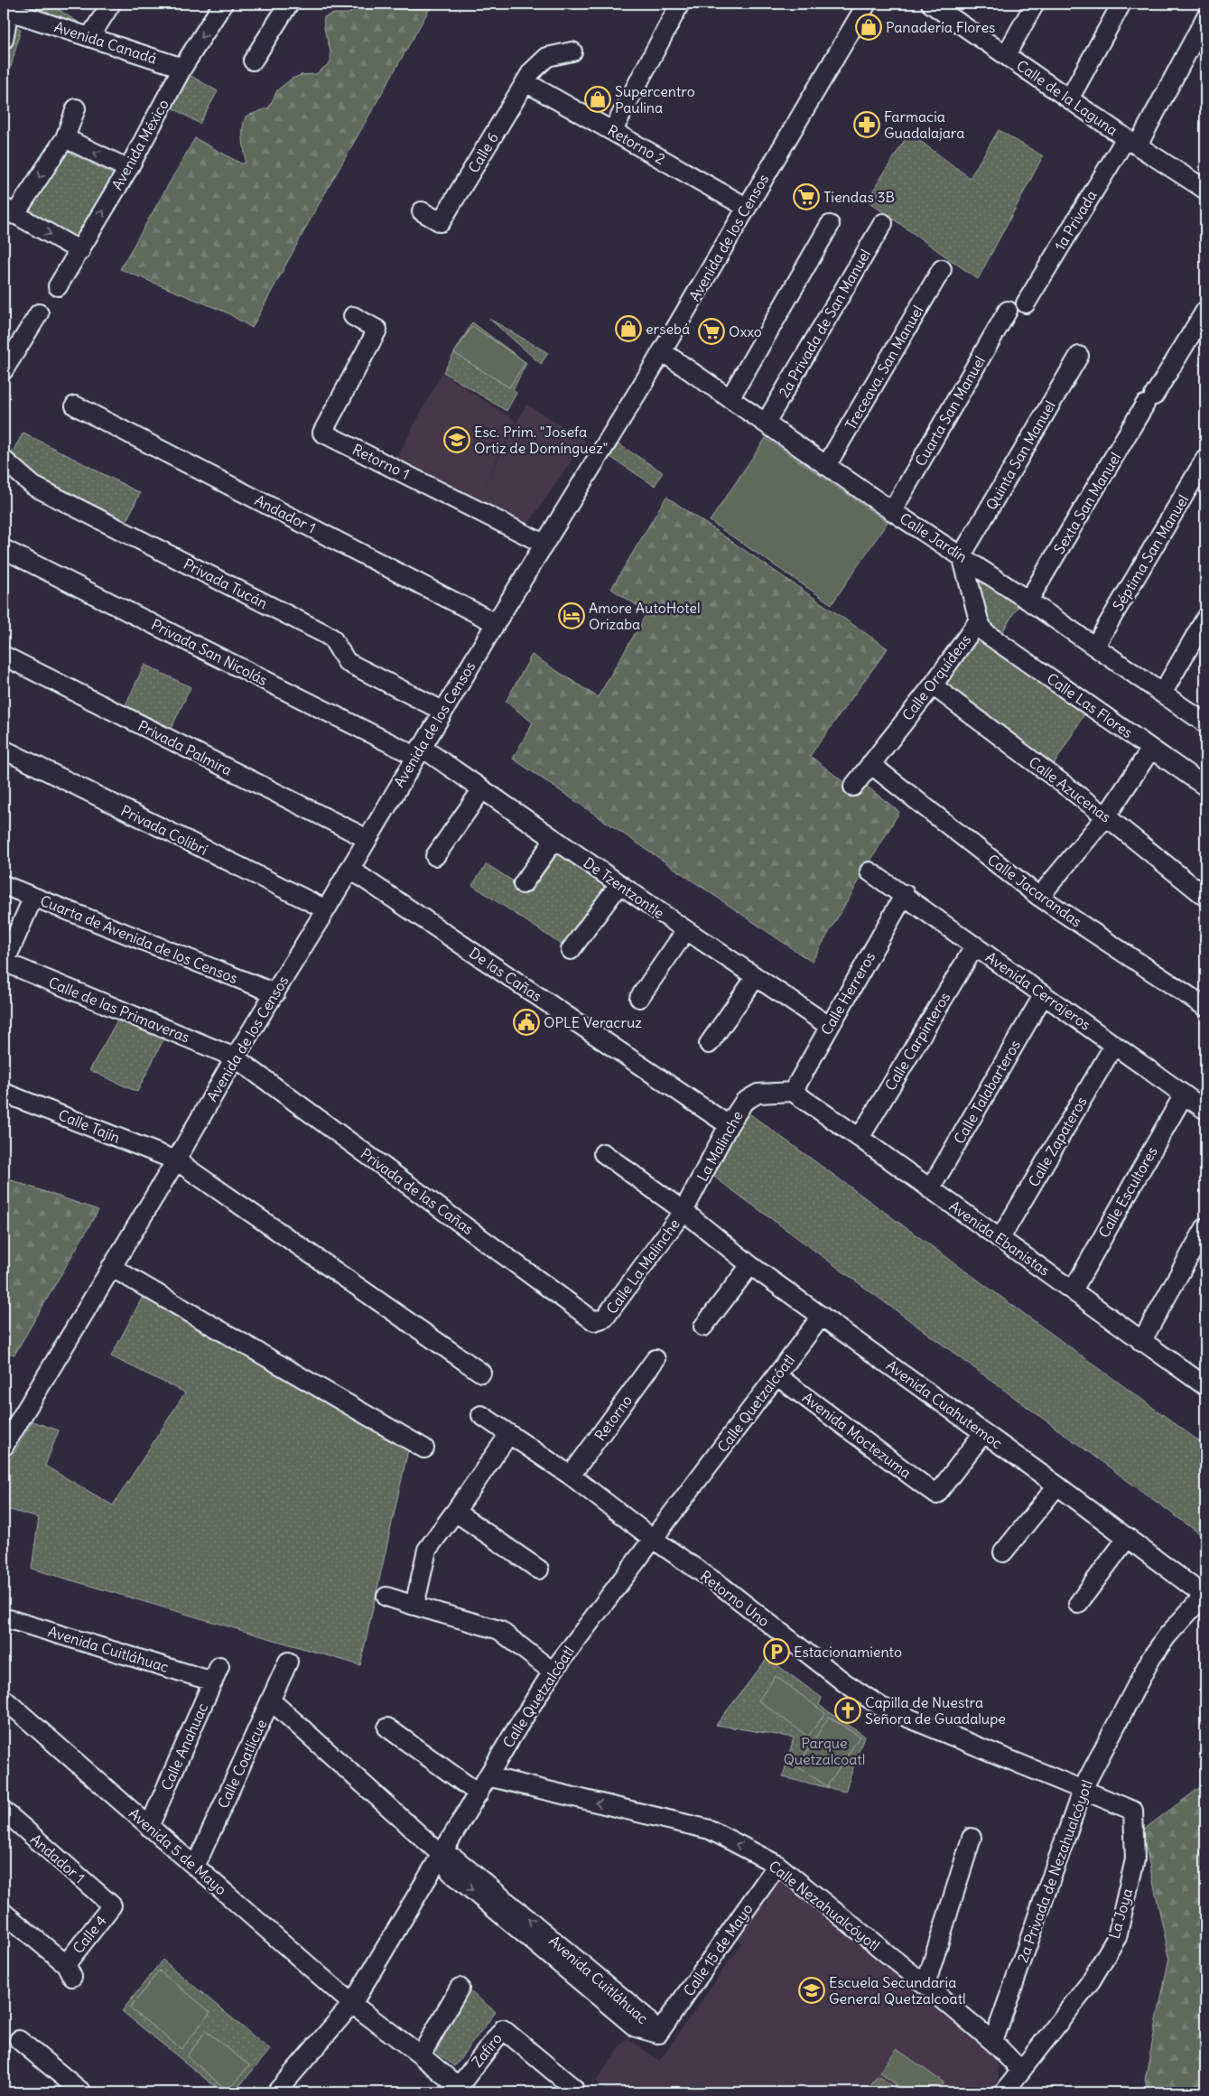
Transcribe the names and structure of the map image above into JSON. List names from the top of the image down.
{
  "streets": {
    "street": [
      "Avenida Canadá",
      "Calle de la Laguna",
      "Avenida México",
      "Retorno 2",
      "Calle 6",
      "1a Privada",
      "Avenida de los Censos",
      "2a Privada de San Manuel",
      "Treceava. San Manuel",
      "Cuarta San Manuel",
      "Quinta San Manuel",
      "Retorno 1",
      "Sexta San Manuel",
      "Andador 1",
      "Calle Jardín",
      "Séptima San Manuel",
      "Privada Tucán",
      "Privada San Nicolás",
      "Calle Orquídeas",
      "Calle Las Flores",
      "Privada Palmira",
      "Calle Azucenas",
      "Privada Colibrí",
      "De Tzentzontle",
      "Calle Jacarandas",
      "Cuarta de Avenida de los Censos",
      "De las Cañas",
      "Avenida Cerrajeros",
      "Calle Herreros",
      "Calle de las Primaveras",
      "Calle Carpinteros",
      "Calle Talabarteros",
      "Calle Tajín",
      "Calle Zapateros",
      "La Malinche",
      "Privada de las Cañas",
      "Calle Escultores",
      "Avenida Ebanistas",
      "Calle La Malinche",
      "Calle Quetzalcóatl",
      "Avenida Cuahutemoc",
      "Retorno",
      "Avenida Moctezuma",
      "Retorno Uno",
      "Avenida Cuitláhuac",
      "Calle Anahuac",
      "Calle Coatlicue",
      "Avenida 5 de Mayo",
      "2a Privada de Nezahualcóyotl",
      "Calle Nezahualcóyotl",
      "La Joya",
      "Calle 4",
      "Calle 15 de Mayo",
      "Zafiro"
    ]
  },
  "crossings": [
    ["Avenida Canadá", "Avenida México"],
    ["Calle de la Laguna", "1a Privada"],
    ["Retorno 2", "Calle 6"],
    ["Retorno 2", "Avenida de los Censos"],
    ["Avenida de los Censos", "Retorno 1"],
    ["Avenida de los Censos", "Andador 1"],
    ["Avenida de los Censos", "Calle Jardín"],
    ["Avenida de los Censos", "Privada Tucán"],
    ["Avenida de los Censos", "Privada San Nicolás"],
    ["Avenida de los Censos", "Privada Palmira"],
    ["Avenida de los Censos", "Privada Colibrí"],
    ["Avenida de los Censos", "De Tzentzontle"],
    ["Avenida de los Censos", "Cuarta de Avenida de los Censos"],
    ["Avenida de los Censos", "De las Cañas"],
    ["Avenida de los Censos", "Calle de las Primaveras"],
    ["Avenida de los Censos", "Calle Tajín"],
    ["Avenida de los Censos", "Privada de las Cañas"],
    ["2a Privada de San Manuel", "Calle Jardín"],
    ["Treceava. San Manuel", "Calle Jardín"],
    ["Cuarta San Manuel", "Calle Jardín"],
    ["Quinta San Manuel", "Calle Jardín"],
    ["Quinta San Manuel", "Calle Orquídeas"],
    ["Sexta San Manuel", "Calle Jardín"],
    ["Andador 1", "Calle 4"],
    ["Calle Jardín", "Séptima San Manuel"],
    ["Calle Jardín", "Calle Orquídeas"],
    ["Privada San Nicolás", "De Tzentzontle"],
    ["Calle Orquídeas", "Calle Las Flores"],
    ["Calle Orquídeas", "Calle Azucenas"],
    ["Calle Orquídeas", "Calle Jacarandas"],
    ["De Tzentzontle", "Calle Herreros"],
    ["De las Cañas", "La Malinche"],
    ["Avenida Cerrajeros", "Calle Herreros"],
    ["Avenida Cerrajeros", "Calle Carpinteros"],
    ["Avenida Cerrajeros", "Calle Talabarteros"],
    ["Avenida Cerrajeros", "Calle Zapateros"],
    ["Avenida Cerrajeros", "Calle Escultores"],
    ["Calle Herreros", "La Malinche"],
    ["Calle Herreros", "Avenida Ebanistas"],
    ["Calle de las Primaveras", "Privada de las Cañas"],
    ["Calle Carpinteros", "Avenida Ebanistas"],
    ["Calle Talabarteros", "Avenida Ebanistas"],
    ["Calle Zapateros", "Avenida Ebanistas"],
    ["La Malinche", "Avenida Ebanistas"],
    ["La Malinche", "Calle La Malinche"],
    ["La Malinche", "Avenida Cuahutemoc"],
    ["Privada de las Cañas", "Calle La Malinche"],
    ["Calle Escultores", "Avenida Ebanistas"],
    ["Calle La Malinche", "Avenida Cuahutemoc"],
    ["Calle Quetzalcóatl", "Avenida Cuahutemoc"],
    ["Calle Quetzalcóatl", "Avenida Moctezuma"],
    ["Calle Quetzalcóatl", "Retorno Uno"],
    ["Calle Quetzalcóatl", "Avenida Cuitláhuac"],
    ["Calle Quetzalcóatl", "Avenida 5 de Mayo"],
    ["Calle Quetzalcóatl", "Calle Nezahualcóyotl"],
    ["Avenida Cuahutemoc", "Avenida Moctezuma"],
    ["Avenida Cuahutemoc", "2a Privada de Nezahualcóyotl"],
    ["Retorno Uno", "2a Privada de Nezahualcóyotl"],
    ["Retorno Uno", "La Joya"],
    ["Avenida Cuitláhuac", "Calle Anahuac"],
    ["Avenida Cuitláhuac", "Calle Coatlicue"],
    ["Avenida Cuitláhuac", "Calle 15 de Mayo"],
    ["Calle Anahuac", "Avenida 5 de Mayo"],
    ["Calle Coatlicue", "Avenida 5 de Mayo"],
    ["2a Privada de Nezahualcóyotl", "Calle Nezahualcóyotl"],
    ["2a Privada de Nezahualcóyotl", "La Joya"],
    ["Calle Nezahualcóyotl", "La Joya"],
    ["Calle Nezahualcóyotl", "Calle 15 de Mayo"]
  ],
  "one_way": ["Calle Nezahualcóyotl"],
  "parks": ["Parque Quetzalcoatl"],
  "places": {
    "shop": ["Panadería Flores", "Supercentro Paulina", "ersebá"],
    "pharmacy": ["Farmacia Guadalajara"],
    "supermarket": ["Tiendas 3B", "Oxxo"],
    "school or university": ["Esc. Prim. \"Josefa Ortiz de Domínguez\"", "Escuela Secundaria General Quetzalcoatl"],
    "hotel": ["Amore AutoHotel Orizaba"],
    "public building": ["OPLE Veracruz"],
    "parking": ["Estacionamiento"],
    "church": ["Capilla de Nuestra Señora de Guadalupe"]
  }
}
